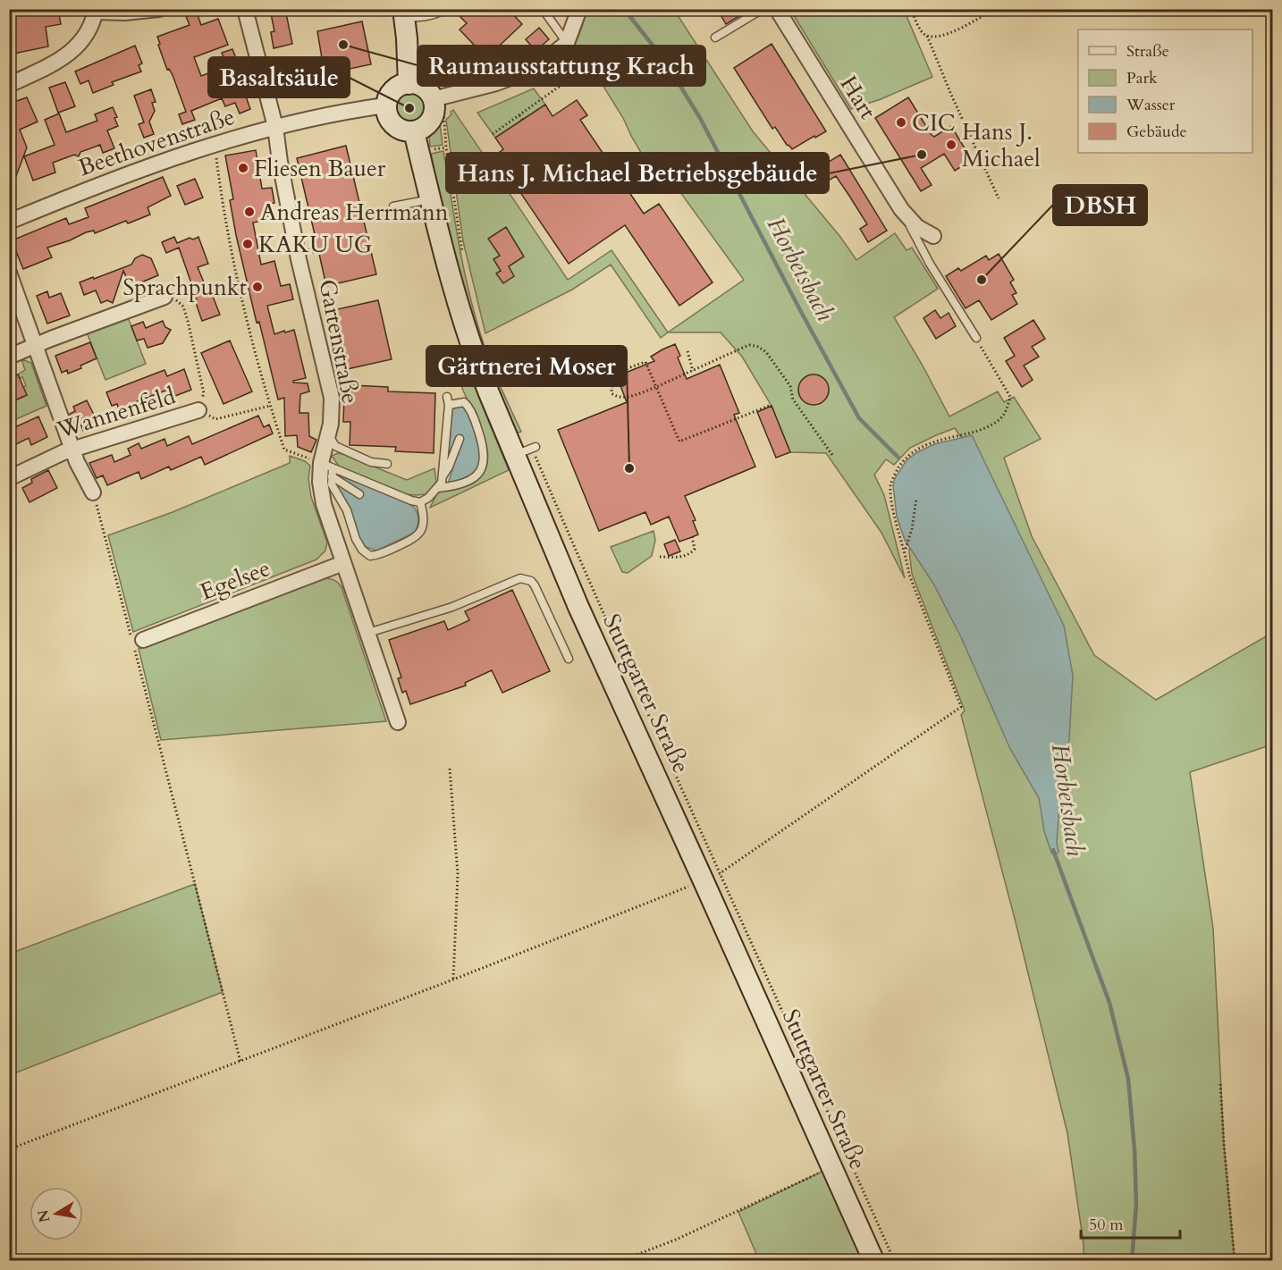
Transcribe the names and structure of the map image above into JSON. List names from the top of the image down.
{
  "streets": {
    "street": [
      "Hart",
      "Beethovenstraße",
      "Gartenstraße",
      "Wannenfeld",
      "Egelsee",
      "Stuttgarter Straße"
    ]
  },
  "crossings": [
    ["Beethovenstraße", "Gartenstraße"],
    ["Beethovenstraße", "Stuttgarter Straße"],
    ["Gartenstraße", "Egelsee"]
  ],
  "water": ["Horbetsbach"],
  "places": [
    "Raumausstattung Krach",
    "Basaltsäule",
    "CIC",
    "Hans J. Michael",
    "Hans J. Michael Betriebsgebäude",
    "Fliesen Bauer",
    "Andreas Herrmann",
    "KAKU UG",
    "DBSH",
    "Sprachpunkt",
    "Gärtnerei Moser"
  ],
  "legend": [
    "Straße",
    "Park",
    "Wasser",
    "Gebäude"
  ],
  "scale_bar": "50 m",
  "north": "left"
}
